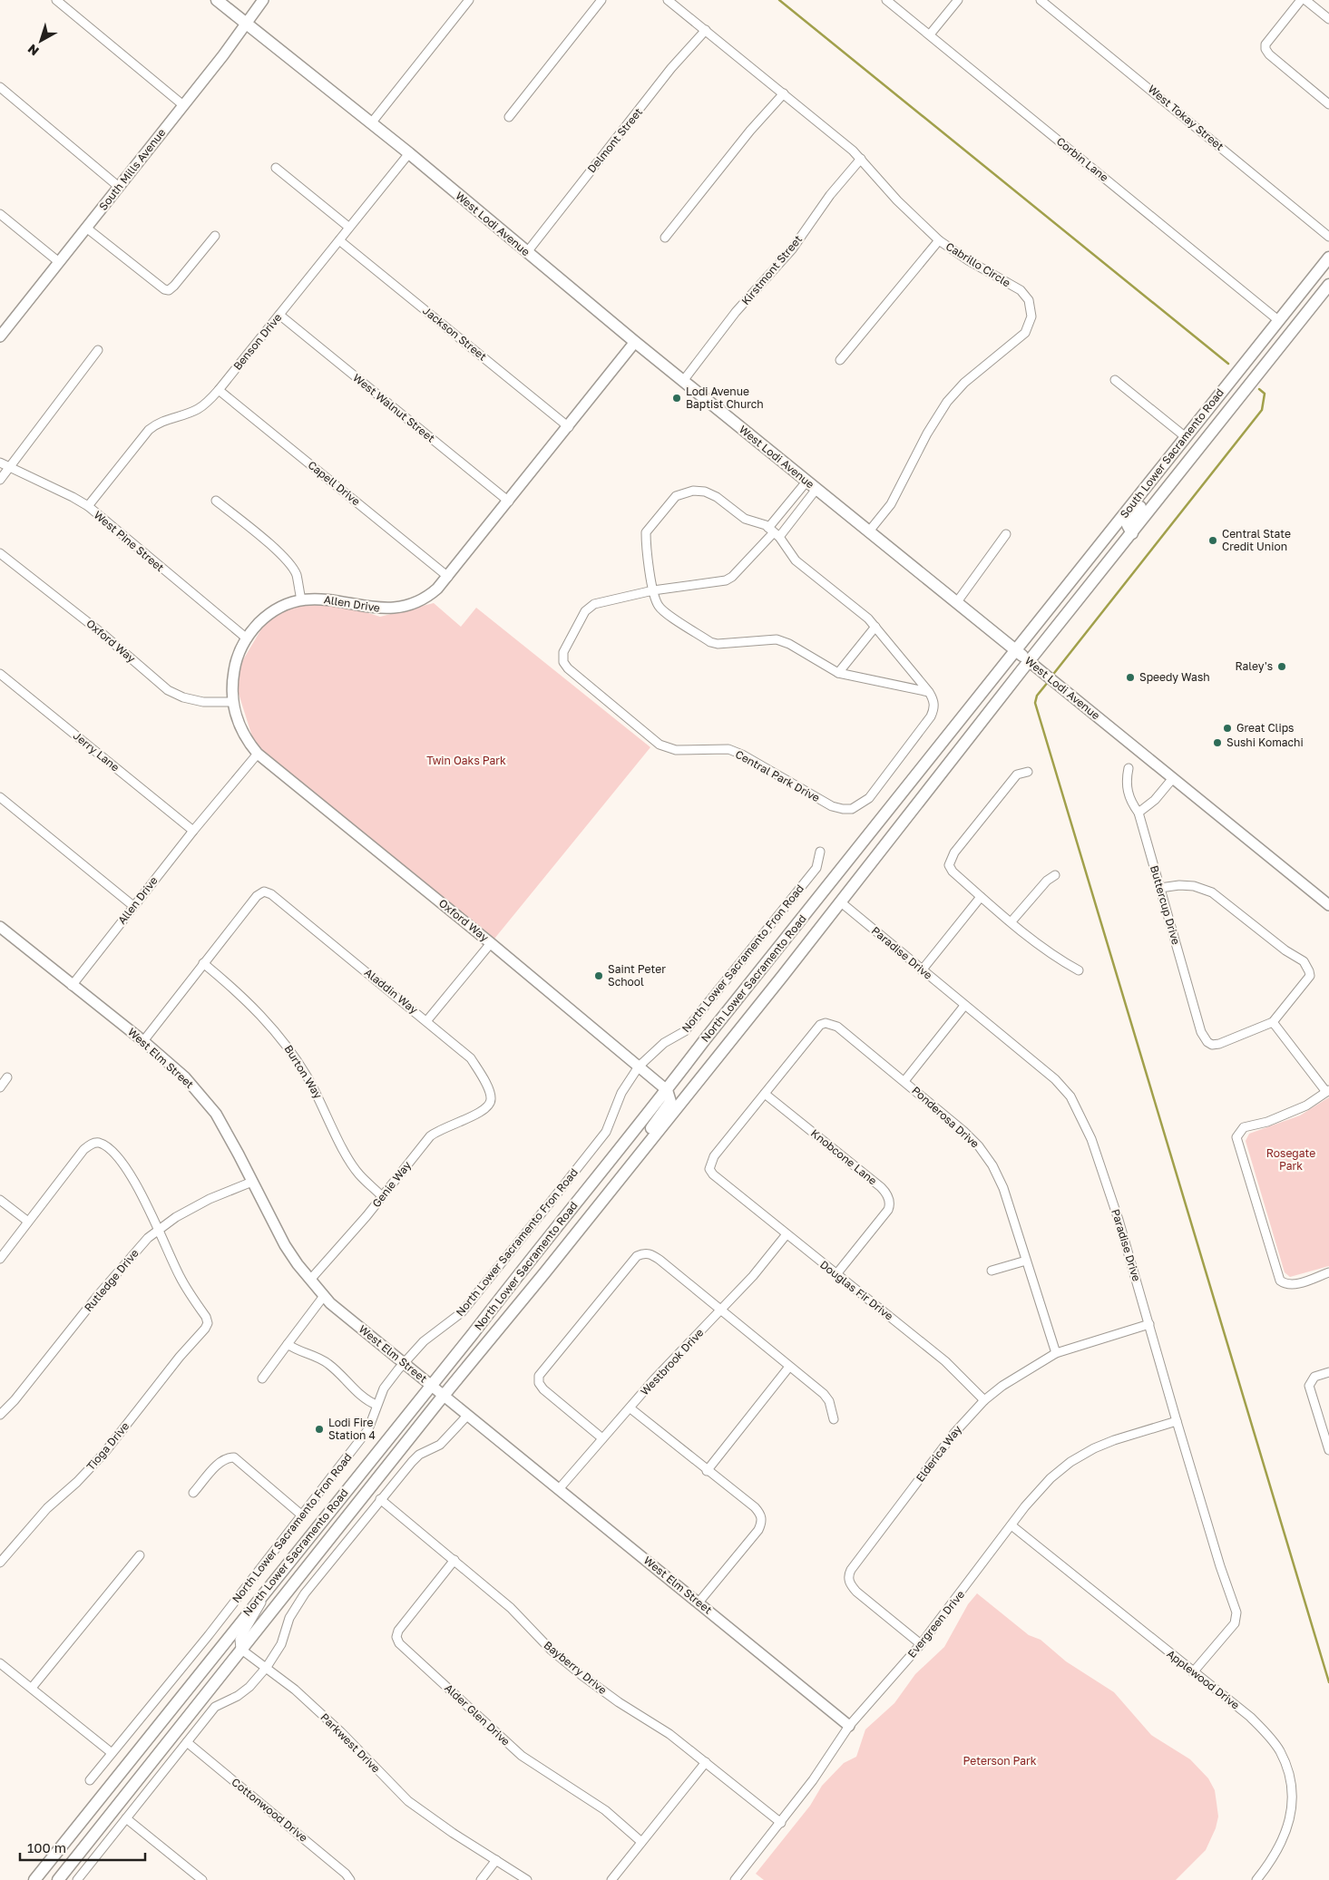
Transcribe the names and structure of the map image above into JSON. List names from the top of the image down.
{
  "streets": {
    "main road": ["West Lodi Avenue", "South Lower Sacramento Road", "North Lower Sacramento Road"],
    "street": [
      "West Tokay Street",
      "Delmont Street",
      "Corbin Lane",
      "South Mills Avenue",
      "Cabrillo Circle",
      "Kirstmont Street",
      "Jackson Street",
      "Benson Drive",
      "West Walnut Street",
      "Capell Drive",
      "West Pine Street",
      "Allen Drive",
      "Oxford Way",
      "Jerry Lane",
      "Central Park Drive",
      "Buttercup Drive",
      "Paradise Drive",
      "North Lower Sacramento Fron Road",
      "Aladdin Way",
      "West Elm Street",
      "Burton Way",
      "Ponderosa Drive",
      "Knobcone Lane",
      "Genie Way",
      "Rutledge Drive",
      "Douglas Fir Drive",
      "Westbrook Drive",
      "Tioga Drive",
      "Elderica Way",
      "Evergreen Drive",
      "Bayberry Drive",
      "Applewood Drive",
      "Alder Glen Drive",
      "Parkwest Drive",
      "Cottonwood Drive"
    ]
  },
  "crossings": [
    ["Delmont Street", "West Lodi Avenue"],
    ["Delmont Street", "Cabrillo Circle"],
    ["Corbin Lane", "South Lower Sacramento Road"],
    ["South Mills Avenue", "West Lodi Avenue"],
    ["West Lodi Avenue", "Cabrillo Circle"],
    ["West Lodi Avenue", "Kirstmont Street"],
    ["West Lodi Avenue", "Benson Drive"],
    ["West Lodi Avenue", "South Lower Sacramento Road"],
    ["West Lodi Avenue", "Allen Drive"],
    ["West Lodi Avenue", "Central Park Drive"],
    ["West Lodi Avenue", "North Lower Sacramento Road"],
    ["Cabrillo Circle", "Kirstmont Street"],
    ["Jackson Street", "Benson Drive"],
    ["Jackson Street", "Allen Drive"],
    ["Benson Drive", "West Walnut Street"],
    ["Benson Drive", "Capell Drive"],
    ["Benson Drive", "West Pine Street"],
    ["West Walnut Street", "Allen Drive"],
    ["South Lower Sacramento Road", "North Lower Sacramento Road"],
    ["Capell Drive", "Allen Drive"],
    ["West Pine Street", "Allen Drive"],
    ["Allen Drive", "Oxford Way"],
    ["Allen Drive", "Jerry Lane"],
    ["Allen Drive", "West Elm Street"],
    ["Oxford Way", "North Lower Sacramento Fron Road"],
    ["Oxford Way", "North Lower Sacramento Road"],
    ["Paradise Drive", "North Lower Sacramento Road"],
    ["Paradise Drive", "Elderica Way"],
    ["Paradise Drive", "Evergreen Drive"],
    ["Paradise Drive", "Applewood Drive"],
    ["North Lower Sacramento Fron Road", "West Elm Street"],
    ["North Lower Sacramento Road", "West Elm Street"],
    ["North Lower Sacramento Road", "Parkwest Drive"],
    ["Aladdin Way", "Burton Way"],
    ["Aladdin Way", "Genie Way"],
    ["West Elm Street", "Genie Way"],
    ["West Elm Street", "Rutledge Drive"],
    ["West Elm Street", "Westbrook Drive"],
    ["West Elm Street", "Evergreen Drive"],
    ["Burton Way", "Genie Way"],
    ["Ponderosa Drive", "Knobcone Lane"],
    ["Ponderosa Drive", "Douglas Fir Drive"],
    ["Ponderosa Drive", "Elderica Way"],
    ["Knobcone Lane", "Douglas Fir Drive"],
    ["Rutledge Drive", "Tioga Drive"],
    ["Douglas Fir Drive", "Westbrook Drive"],
    ["Douglas Fir Drive", "Elderica Way"],
    ["Elderica Way", "Evergreen Drive"],
    ["Evergreen Drive", "Bayberry Drive"],
    ["Evergreen Drive", "Applewood Drive"],
    ["Bayberry Drive", "Alder Glen Drive"]
  ],
  "parks": ["Twin Oaks Park", "Rosegate Park", "Peterson Park"],
  "places": [
    "Lodi Avenue Baptist Church",
    "Central State Credit Union",
    "Raley's",
    "Speedy Wash",
    "Great Clips",
    "Sushi Komachi",
    "Saint Peter School",
    "Lodi Fire Station 4"
  ],
  "scale_bar": "100 m",
  "north": "bottom left"
}
